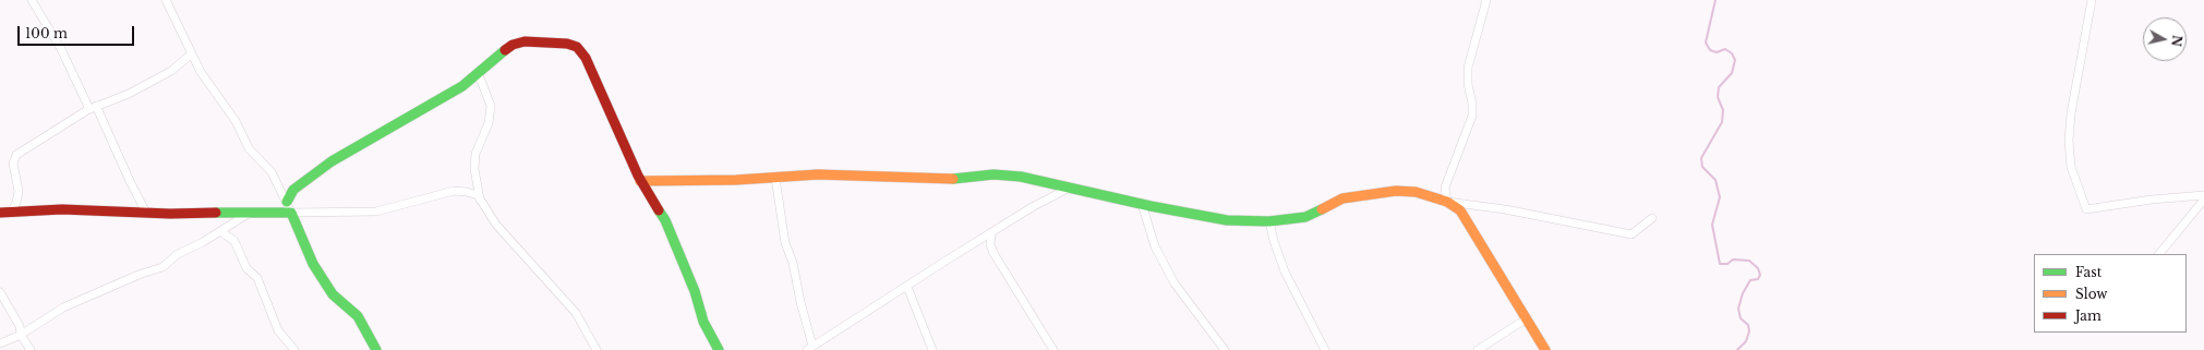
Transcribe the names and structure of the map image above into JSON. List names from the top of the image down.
{
  "legend": ["Fast", "Slow", "Jam"],
  "scale_bar": "100 m",
  "north": "right"
}
